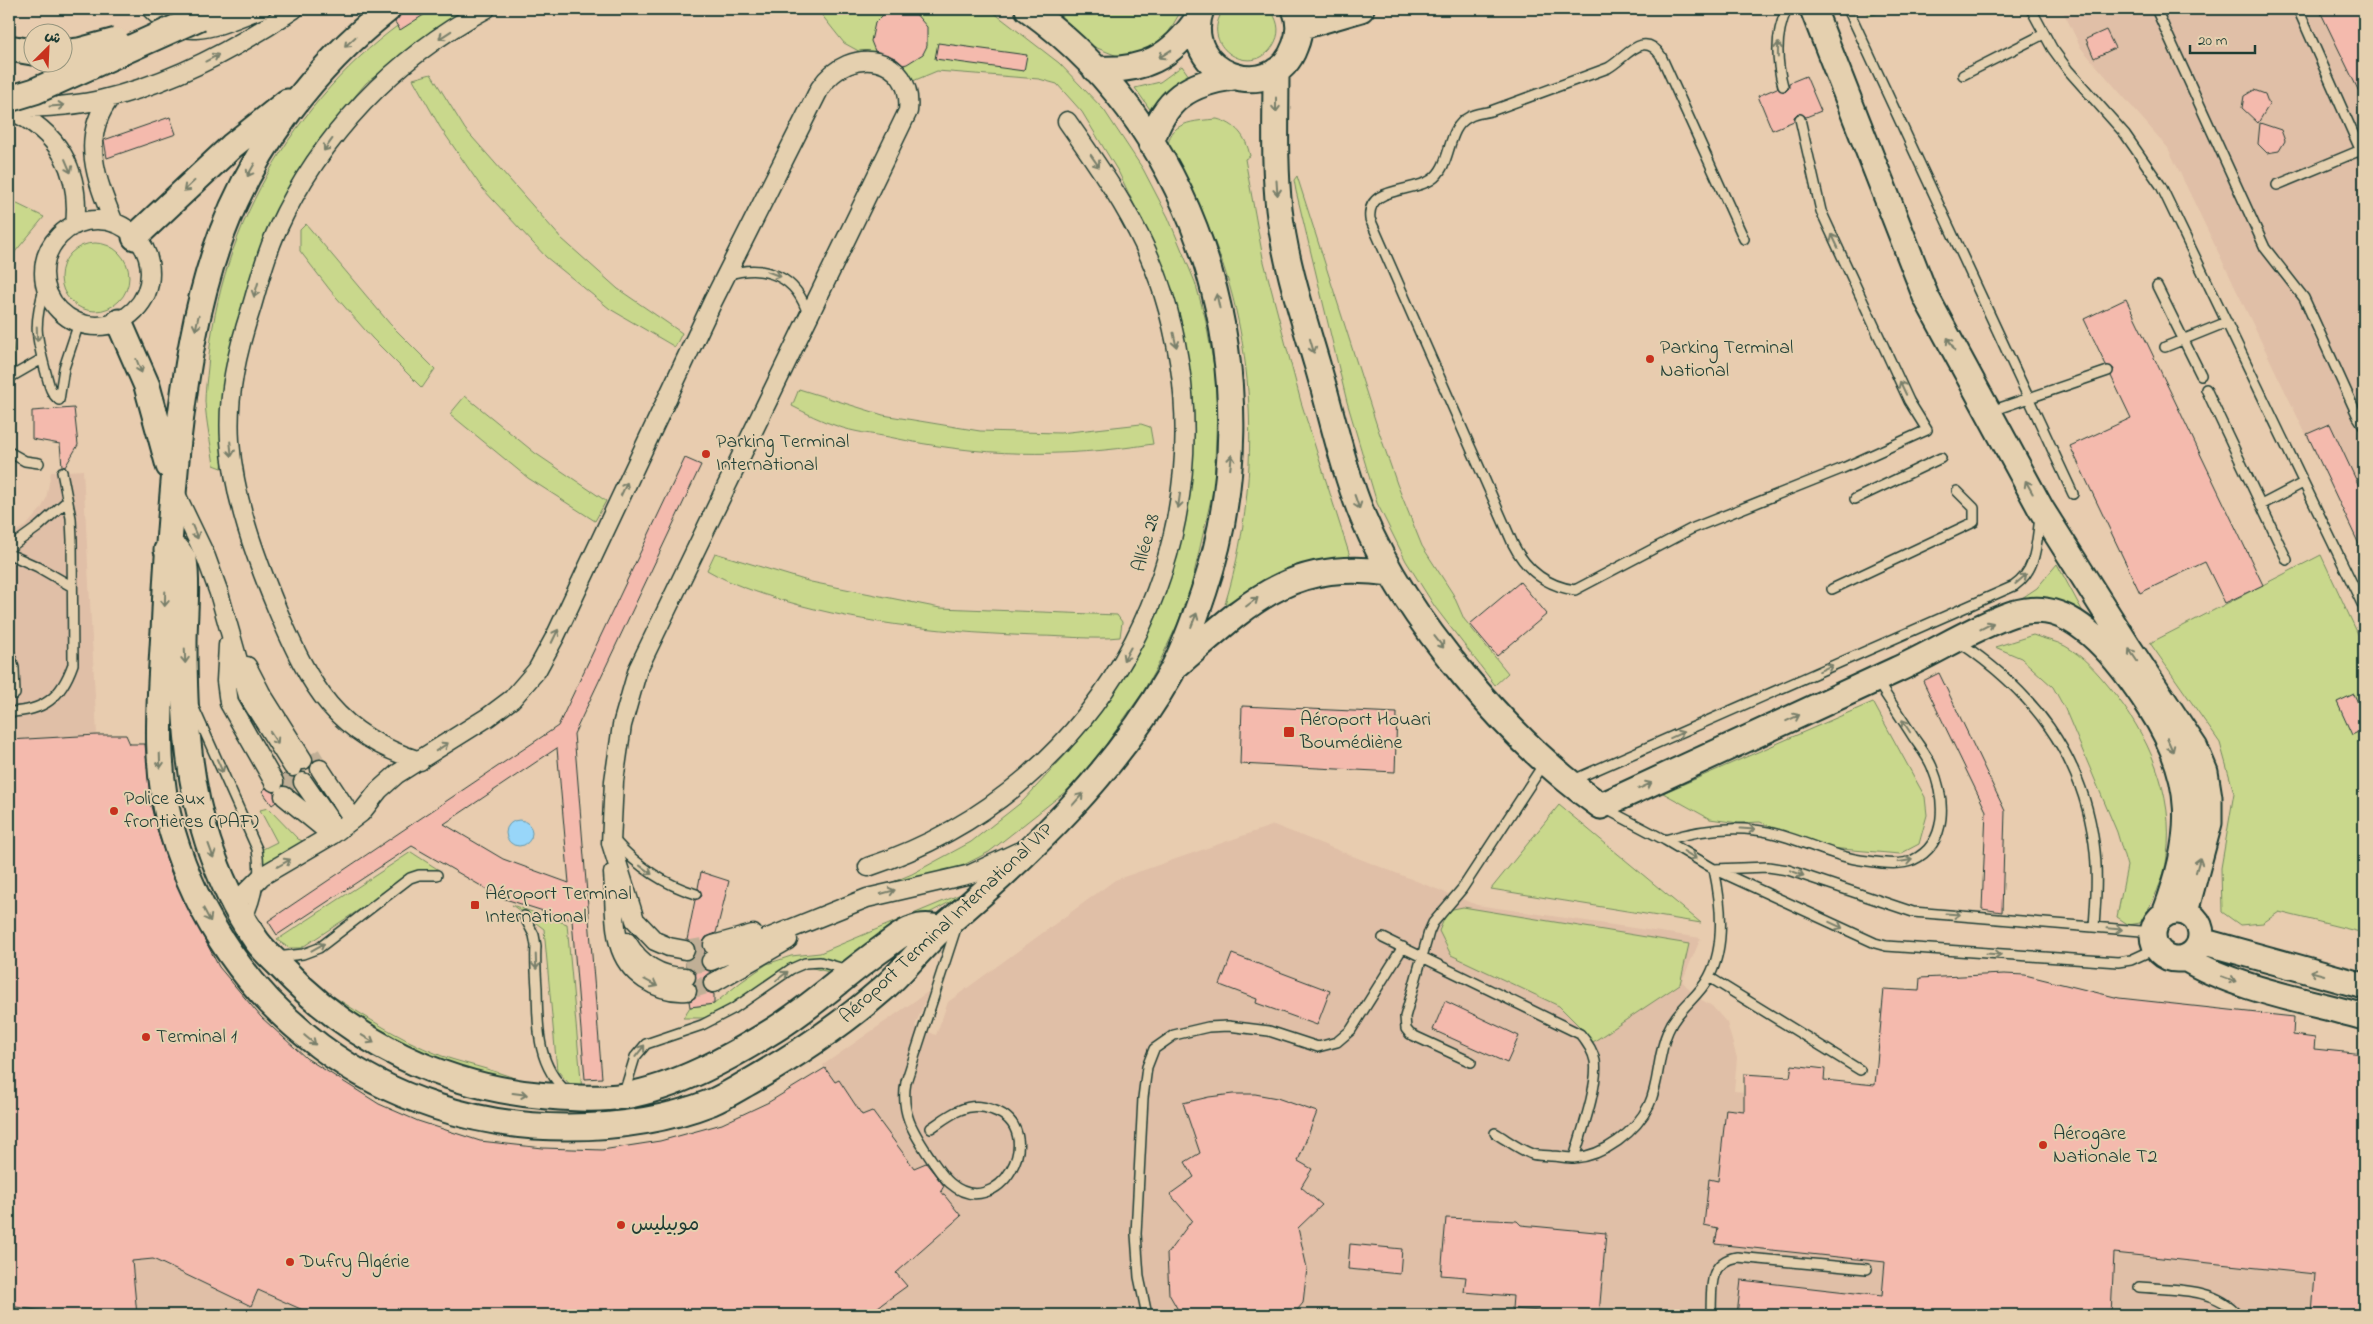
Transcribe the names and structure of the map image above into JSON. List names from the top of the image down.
{
  "streets": {
    "main road": ["Aéroport Terminal International VIP"],
    "street": ["Allée 28"]
  },
  "one_way": ["Allée 28"],
  "places": {
    "other": [
      "Parking Terminal National",
      "Parking Terminal International",
      "Police aux frontières (PAF)",
      "Terminal 1",
      "Aérogare Nationale T2",
      "موبيليس",
      "Dufry Algérie"
    ],
    "transit": ["Aéroport Houari Boumédiène", "Aéroport Terminal International"]
  },
  "scale_bar": "20 m",
  "north": "top right"
}
